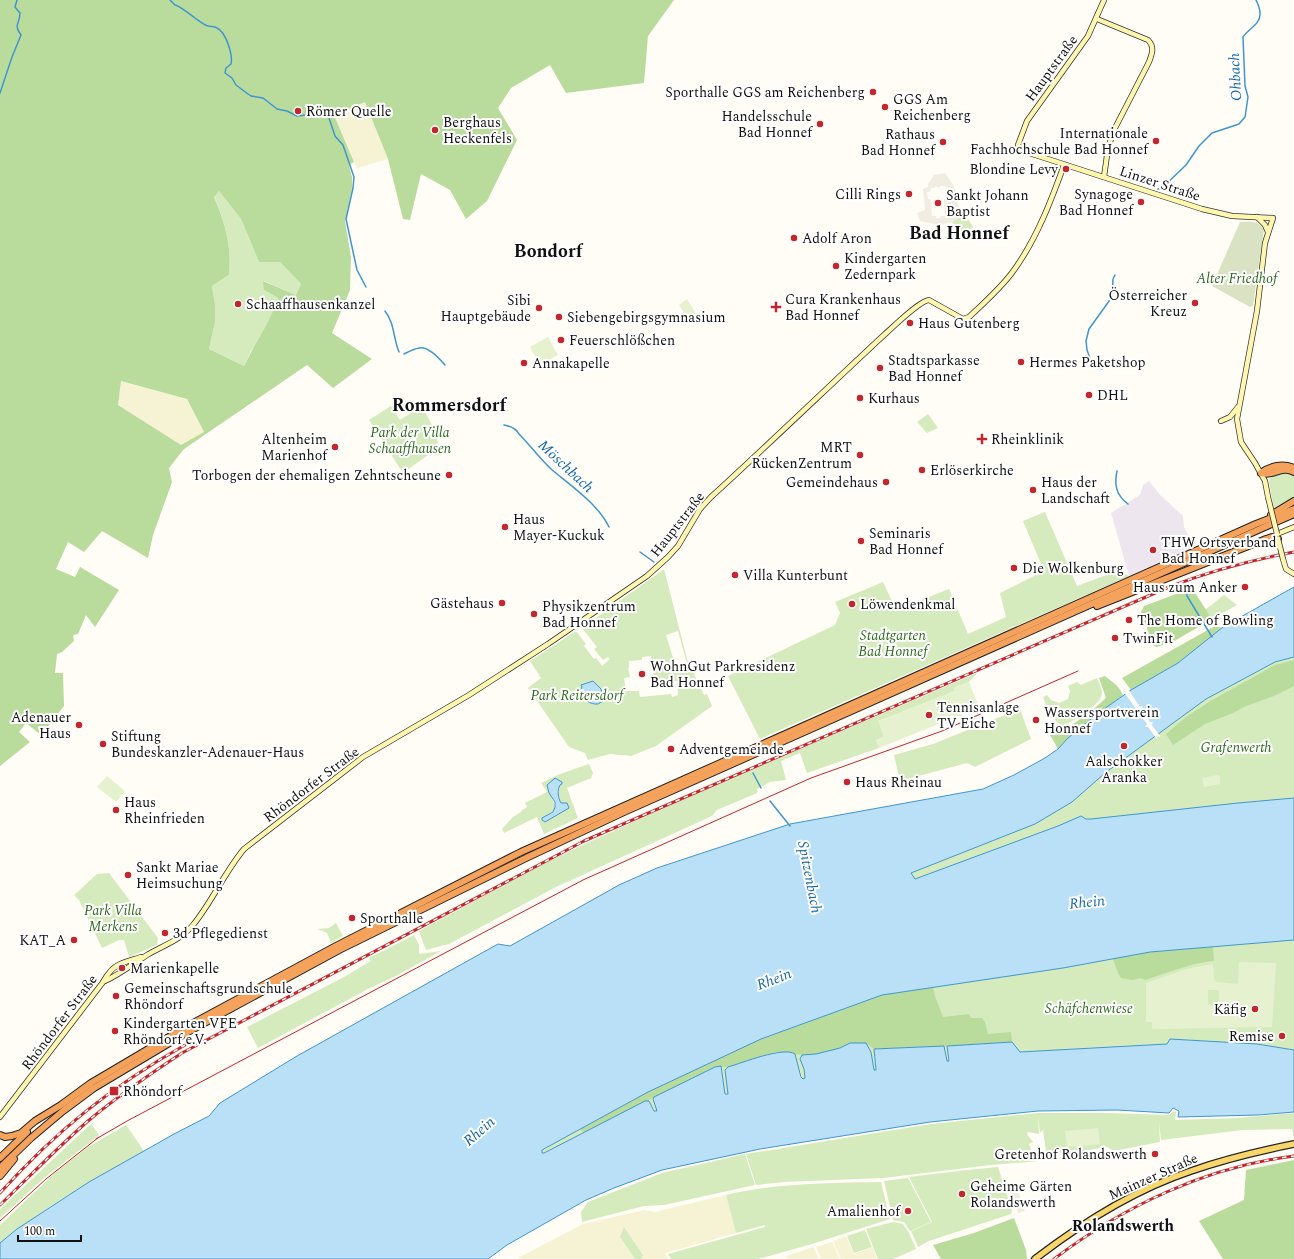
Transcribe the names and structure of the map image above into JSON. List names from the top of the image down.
{
  "streets": {
    "main road": [
      "Hauptstraße",
      "Linzer Straße",
      "Rhöndorfer Straße",
      "Mainzer Straße"
    ]
  },
  "crossings": [
    ["Hauptstraße", "Linzer Straße"],
    ["Hauptstraße", "Rhöndorfer Straße"]
  ],
  "districts": [
    "Bad Honnef",
    "Bondorf",
    "Rommersdorf",
    "Rolandswerth"
  ],
  "water": [
    "Ohbach",
    "Möschbach",
    "Spitzenbach",
    "Rhein"
  ],
  "parks": [
    "Alter Friedhof",
    "Park der Villa Schaaffhausen",
    "Stadtgarten Bad Honnef",
    "Park Reitersdorf",
    "Grafenwerth",
    "Park Villa Merkens",
    "Schäfchenwiese"
  ],
  "places": {
    "other": [
      "Sporthalle GGS am Reichenberg",
      "GGS Am Reichenberg",
      "Römer Quelle",
      "Handelsschule Bad Honnef",
      "Berghaus Heckenfels",
      "Internationale Fachhochschule Bad Honnef",
      "Rathaus Bad Honnef",
      "Blondine Levy",
      "Cilli Rings",
      "Synagoge Bad Honnef",
      "Sankt Johann Baptist",
      "Adolf Aron",
      "Kindergarten Zedernpark",
      "Österreicher Kreuz",
      "Schaaffhausenkanzel",
      "Sibi Hauptgebäude",
      "Siebengebirgsgymnasium",
      "Haus Gutenberg",
      "Feuerschlößchen",
      "Hermes Paketshop",
      "Annakapelle",
      "Stadtsparkasse Bad Honnef",
      "DHL",
      "Kurhaus",
      "Altenheim Marienhof",
      "MRT RückenZentrum",
      "Erlöserkirche",
      "Torbogen der ehemaligen Zehntscheune",
      "Gemeindehaus",
      "Haus der Landschaft",
      "Haus Mayer-Kuckuk",
      "Seminaris Bad Honnef",
      "THW Ortsverband Bad Honnef",
      "Die Wolkenburg",
      "Villa Kunterbunt",
      "Haus zum Anker",
      "Gästehaus",
      "Löwendenkmal",
      "Physikzentrum Bad Honnef",
      "The Home of Bowling",
      "TwinFit",
      "WohnGut Parkresidenz Bad Honnef",
      "Tennisanlage TV Eiche",
      "Wassersportverein Honnef",
      "Adenauer Haus",
      "Stiftung Bundeskanzler-Adenauer-Haus",
      "Aalschokker Aranka",
      "Adventgemeinde",
      "Haus Rheinau",
      "Haus Rheinfrieden",
      "Sankt Mariae Heimsuchung",
      "Sporthalle",
      "3d Pflegedienst",
      "KAT_A",
      "Marienkapelle",
      "Gemeinschaftsgrundschule Rhöndorf",
      "Käfig",
      "Kindergarten VFE Rhöndorf e.V.",
      "Remise",
      "Gretenhof Rolandswerth",
      "Geheime Gärten Rolandswerth",
      "Amalienhof"
    ],
    "health": ["Cura Krankenhaus Bad Honnef", "Rheinklinik"],
    "transit": ["Rhöndorf"]
  },
  "scale_bar": "100 m"
}
